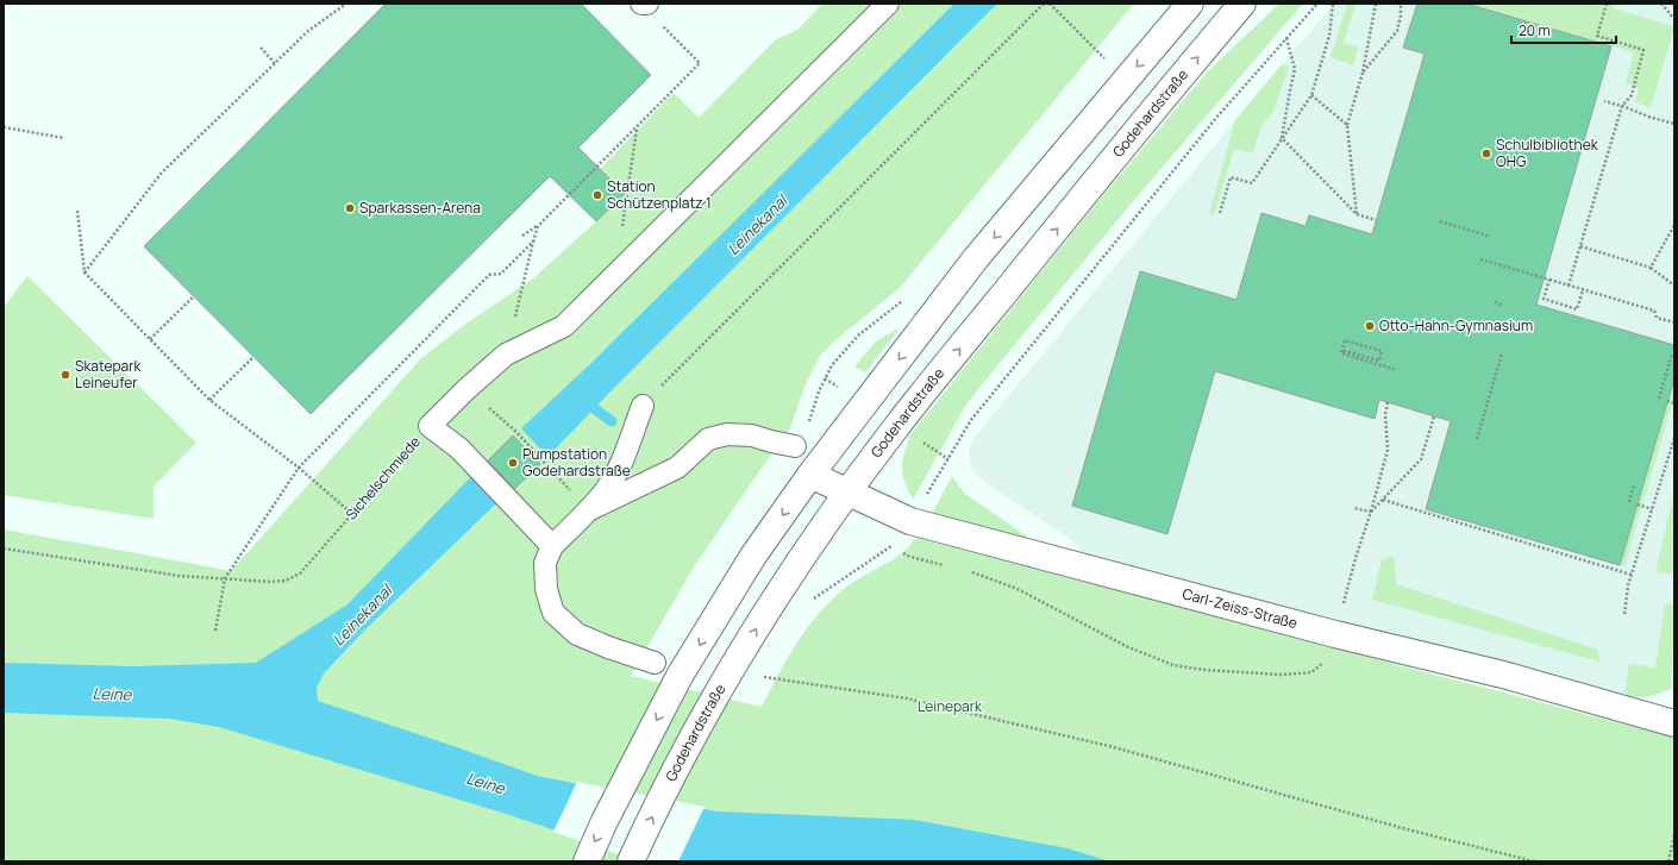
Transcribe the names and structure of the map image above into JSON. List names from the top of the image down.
{
  "streets": {
    "street": ["Godehardstraße", "Carl-Zeiss-Straße"],
    "lane": ["Sichelschmiede"]
  },
  "crossings": [
    ["Godehardstraße", "Carl-Zeiss-Straße"]
  ],
  "water": ["Leinekanal", "Leine"],
  "parks": ["Leinepark"],
  "places": [
    "Schulbibliothek OHG",
    "Station Schützenplatz 1",
    "Sparkassen-Arena",
    "Otto-Hahn-Gymnasium",
    "Skatepark Leineufer",
    "Pumpstation Godehardstraße"
  ],
  "scale_bar": "20 m"
}
